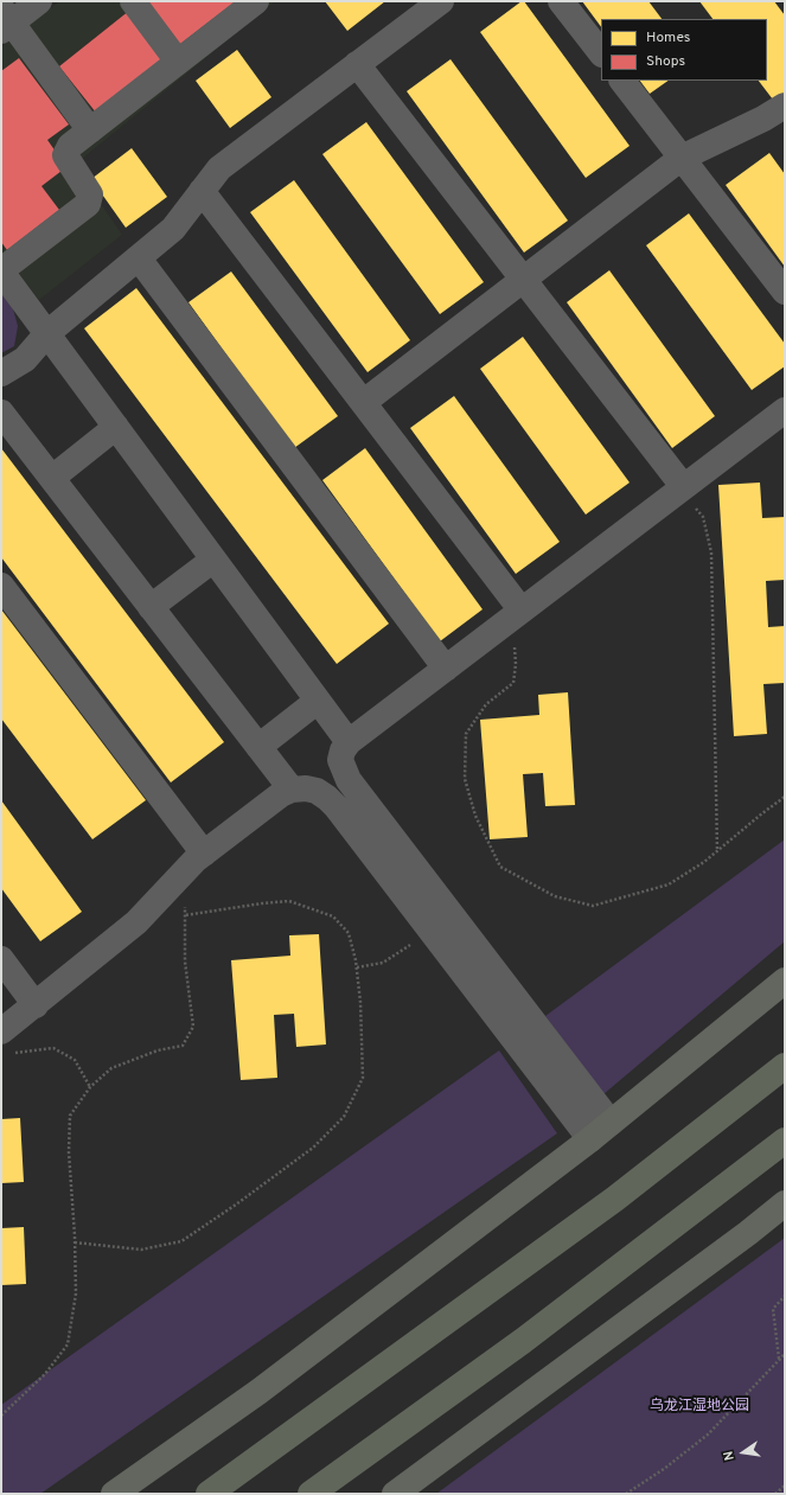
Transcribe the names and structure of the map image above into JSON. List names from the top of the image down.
{
  "parks": ["乌龙江湿地公园"],
  "legend": ["Homes", "Shops"],
  "north": "left"
}
